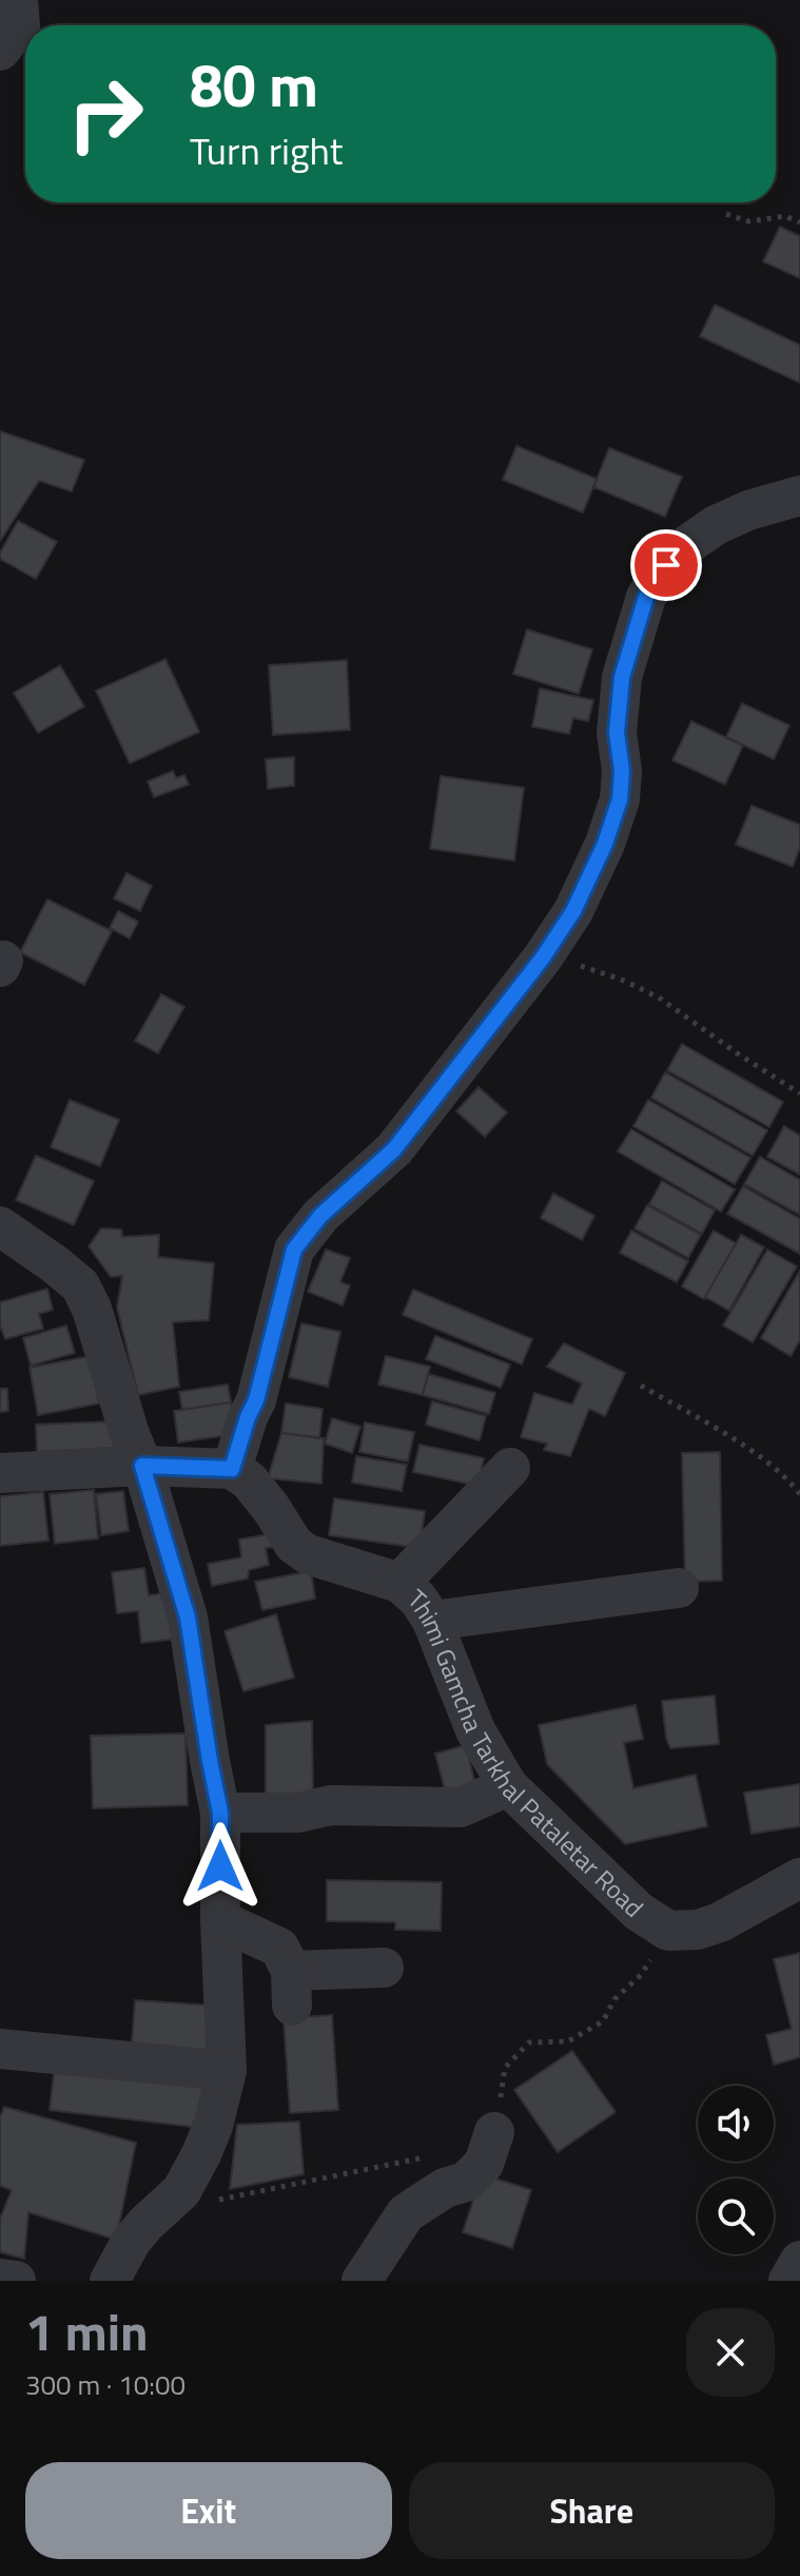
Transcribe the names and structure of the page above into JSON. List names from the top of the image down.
{
  "streets": {
    "street": ["Thimi Gamcha Tarkhal Pataletar Road"]
  },
  "page": {
    "turn": ["80 m", "Turn right"],
    "heading": ["1 min", "300 m · 10:00"],
    "buttons": ["Exit", "Share"]
  }
}
